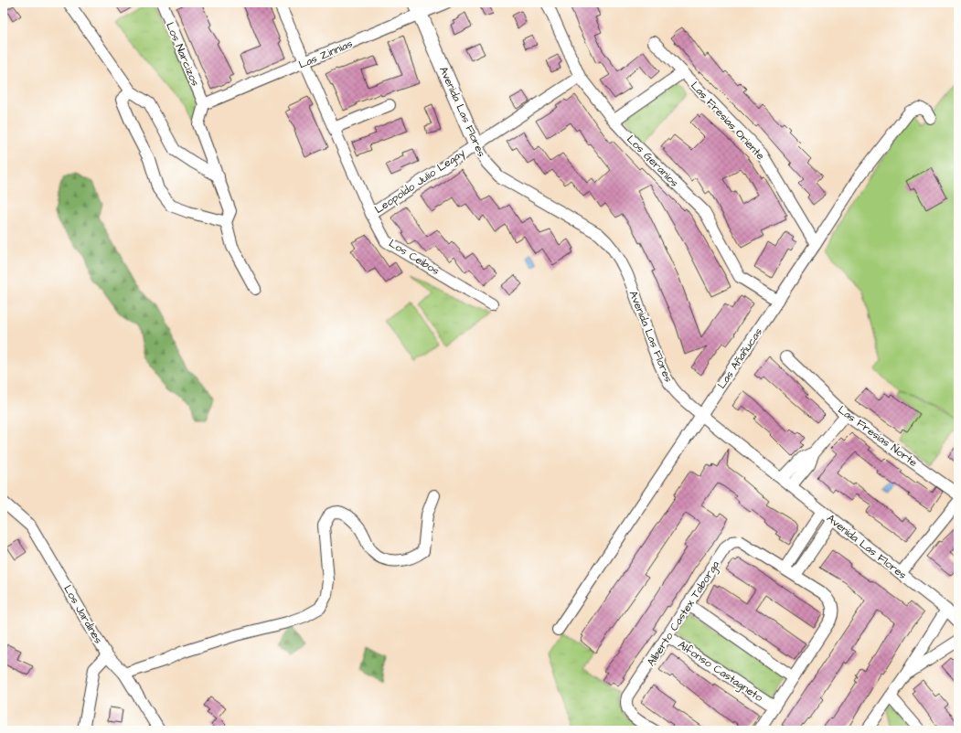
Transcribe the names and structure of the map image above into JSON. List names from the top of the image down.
{
  "streets": {
    "street": [
      "Los Narcizos",
      "Las Zinnias",
      "Avenida Las Flores",
      "Las Fresias Oriente",
      "Los Geranios",
      "Leopoldo Julio Legay",
      "Los Ceibos",
      "Las Añañucas",
      "Las Fresias Norte",
      "Alberto Castex Taborga",
      "Los Jardines",
      "Alfonso Castagneto"
    ]
  },
  "crossings": [
    ["Los Narcizos", "Las Zinnias"],
    ["Las Zinnias", "Avenida Las Flores"],
    ["Las Zinnias", "Los Ceibos"],
    ["Avenida Las Flores", "Leopoldo Julio Legay"],
    ["Avenida Las Flores", "Las Añañucas"],
    ["Las Fresias Oriente", "Las Añañucas"],
    ["Los Geranios", "Leopoldo Julio Legay"],
    ["Los Geranios", "Las Añañucas"],
    ["Leopoldo Julio Legay", "Los Ceibos"],
    ["Alberto Castex Taborga", "Alfonso Castagneto"]
  ]
}
